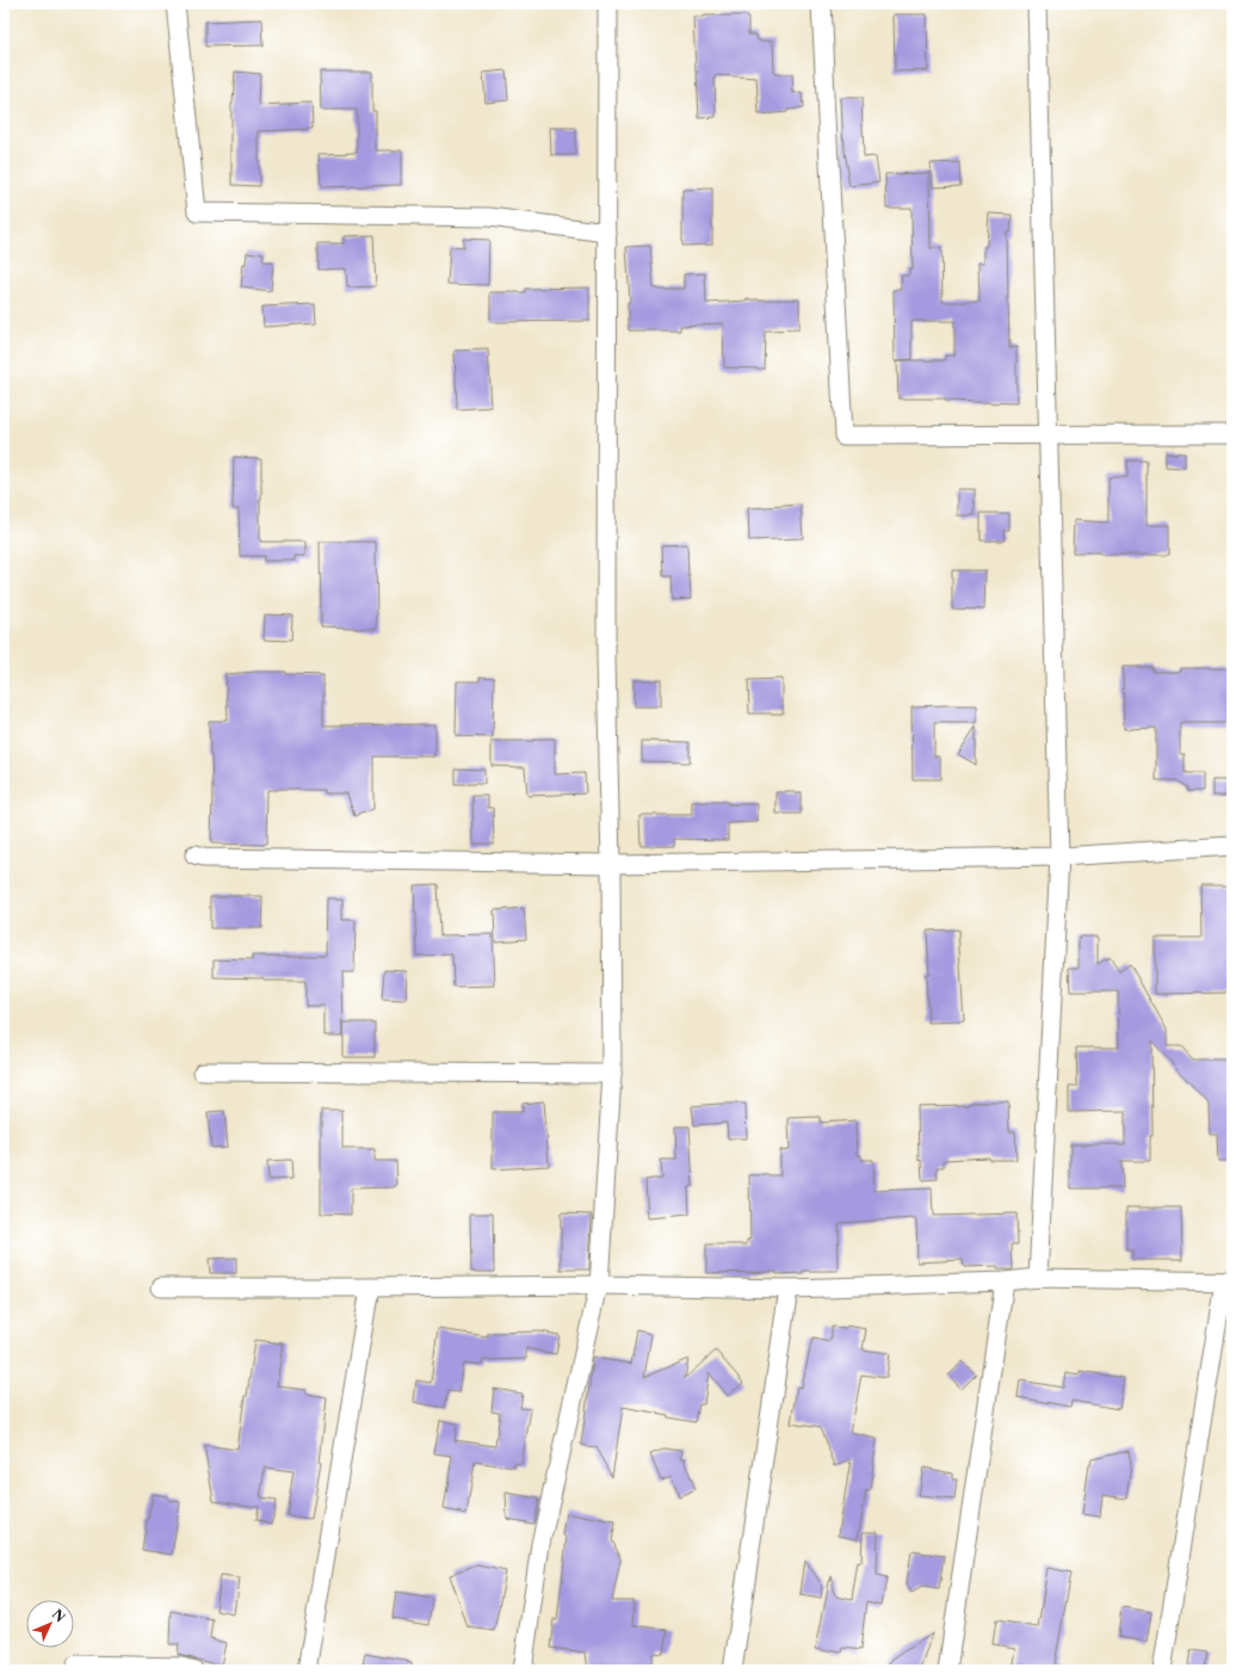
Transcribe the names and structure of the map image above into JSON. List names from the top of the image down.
{
  "north": "top right"
}
